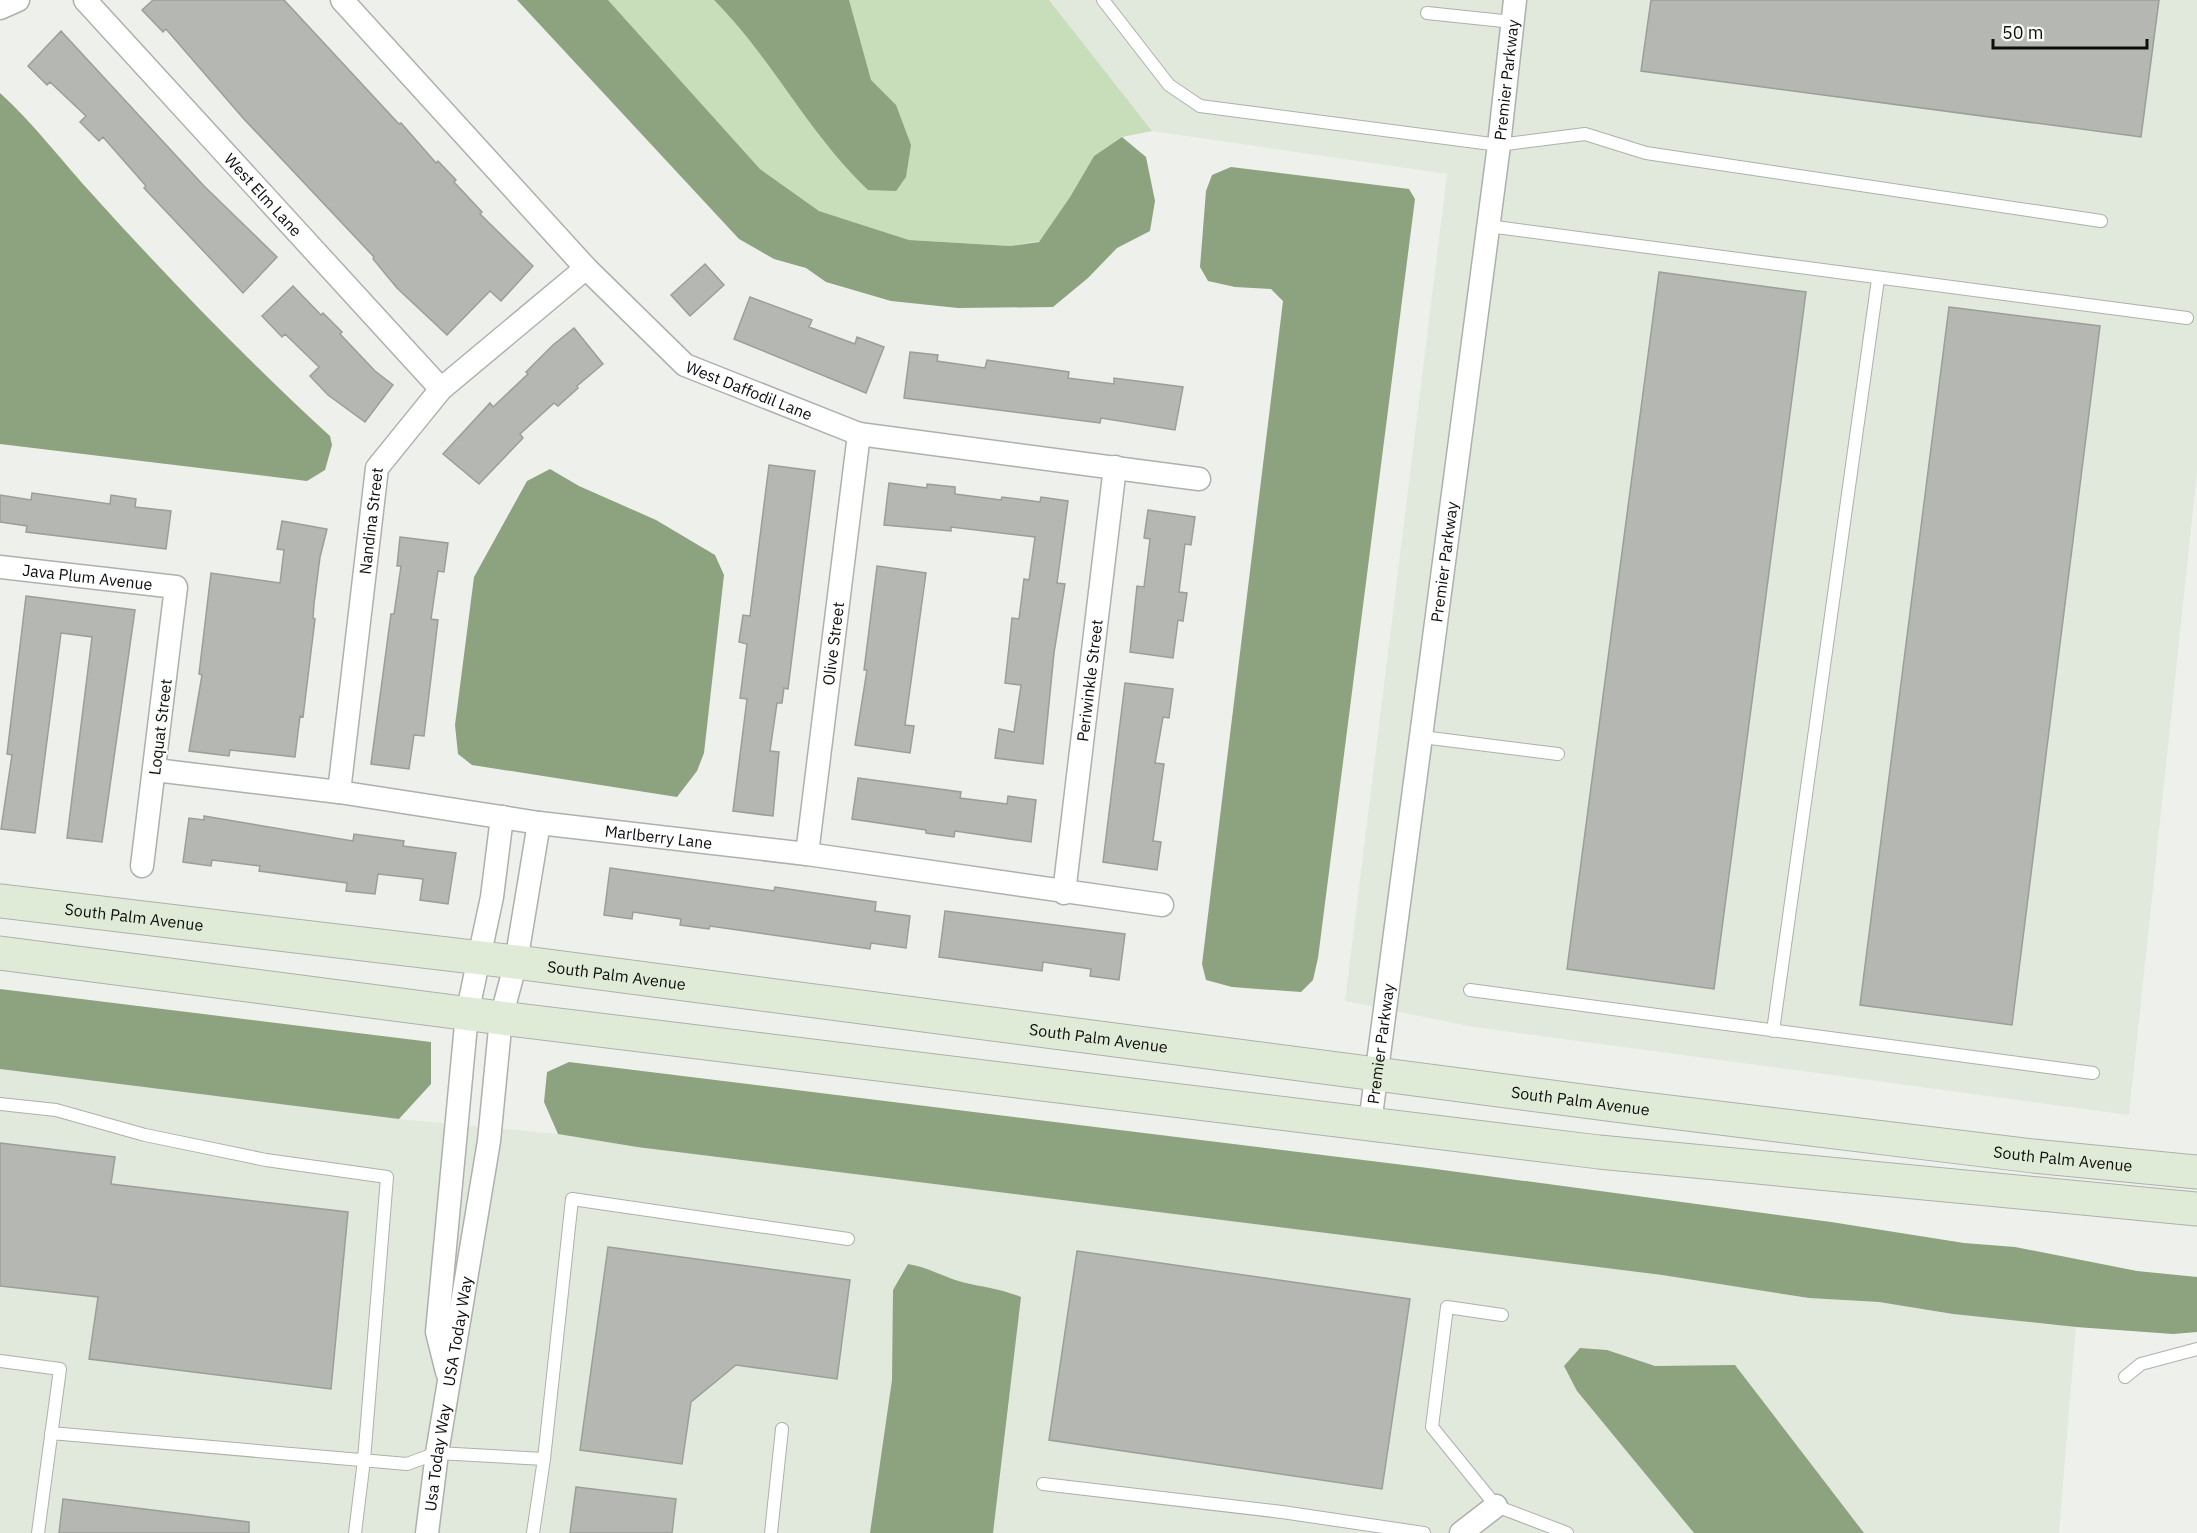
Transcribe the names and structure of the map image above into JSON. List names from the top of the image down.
{
  "streets": {
    "main road": ["South Palm Avenue"],
    "street": [
      "Premier Parkway",
      "West Elm Lane",
      "West Daffodil Lane",
      "Nandina Street",
      "Java Plum Avenue",
      "Olive Street",
      "Periwinkle Street",
      "Loquat Street",
      "Marlberry Lane",
      "USA Today Way",
      "Usa Today Way"
    ]
  },
  "crossings": [
    ["Premier Parkway", "South Palm Avenue"],
    ["West Elm Lane", "Nandina Street"],
    ["West Daffodil Lane", "Nandina Street"],
    ["West Daffodil Lane", "Olive Street"],
    ["West Daffodil Lane", "Periwinkle Street"],
    ["Nandina Street", "Marlberry Lane"],
    ["Java Plum Avenue", "Loquat Street"],
    ["Olive Street", "Marlberry Lane"],
    ["Periwinkle Street", "Marlberry Lane"],
    ["Loquat Street", "Marlberry Lane"],
    ["Marlberry Lane", "USA Today Way"],
    ["South Palm Avenue", "USA Today Way"],
    ["USA Today Way", "Usa Today Way"]
  ],
  "scale_bar": "50 m"
}
